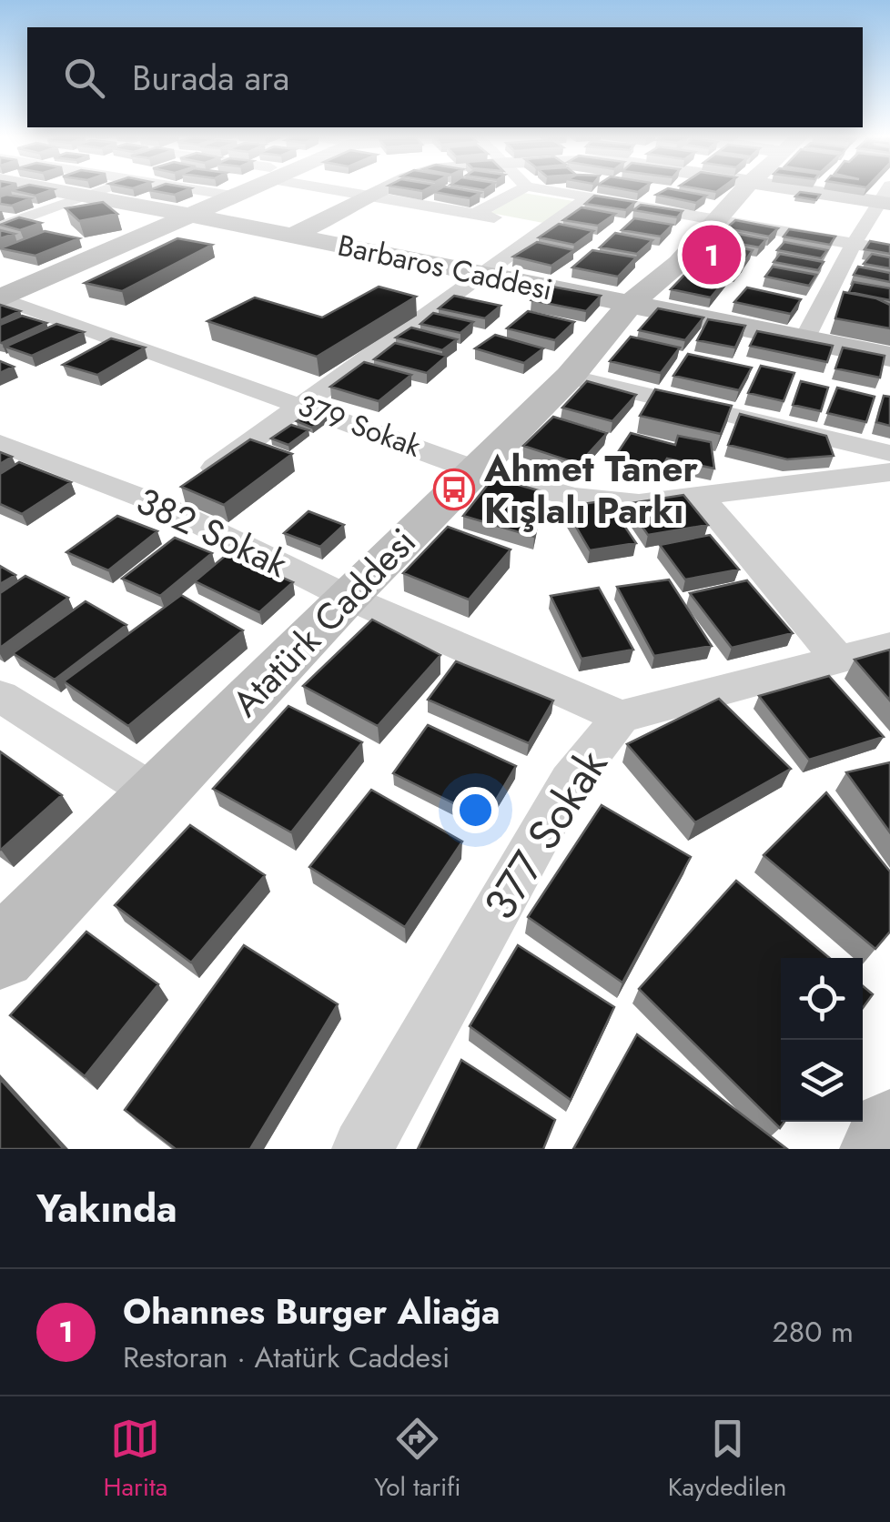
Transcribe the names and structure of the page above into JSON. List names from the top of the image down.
{
  "streets": {
    "street": [
      "Barbaros Caddesi",
      "379 Sokak",
      "382 Sokak",
      "Atatürk Caddesi",
      "377 Sokak"
    ]
  },
  "crossings": [
    ["Barbaros Caddesi", "Atatürk Caddesi"],
    ["379 Sokak", "Atatürk Caddesi"],
    ["382 Sokak", "Atatürk Caddesi"],
    ["382 Sokak", "377 Sokak"]
  ],
  "places": {
    "bus stop": ["Ahmet Taner Kışlalı Parkı"]
  },
  "page": {
    "search": "Burada ara",
    "pins": "1",
    "heading": "Yakında",
    "list": [
      {
        "mark": "1",
        "name": "Ohannes Burger Aliağa",
        "note": "Restoran · Atatürk Caddesi",
        "value": "280 m"
      }
    ],
    "nav": ["Harita", "Yol tarifi", "Kaydedilen"]
  }
}
